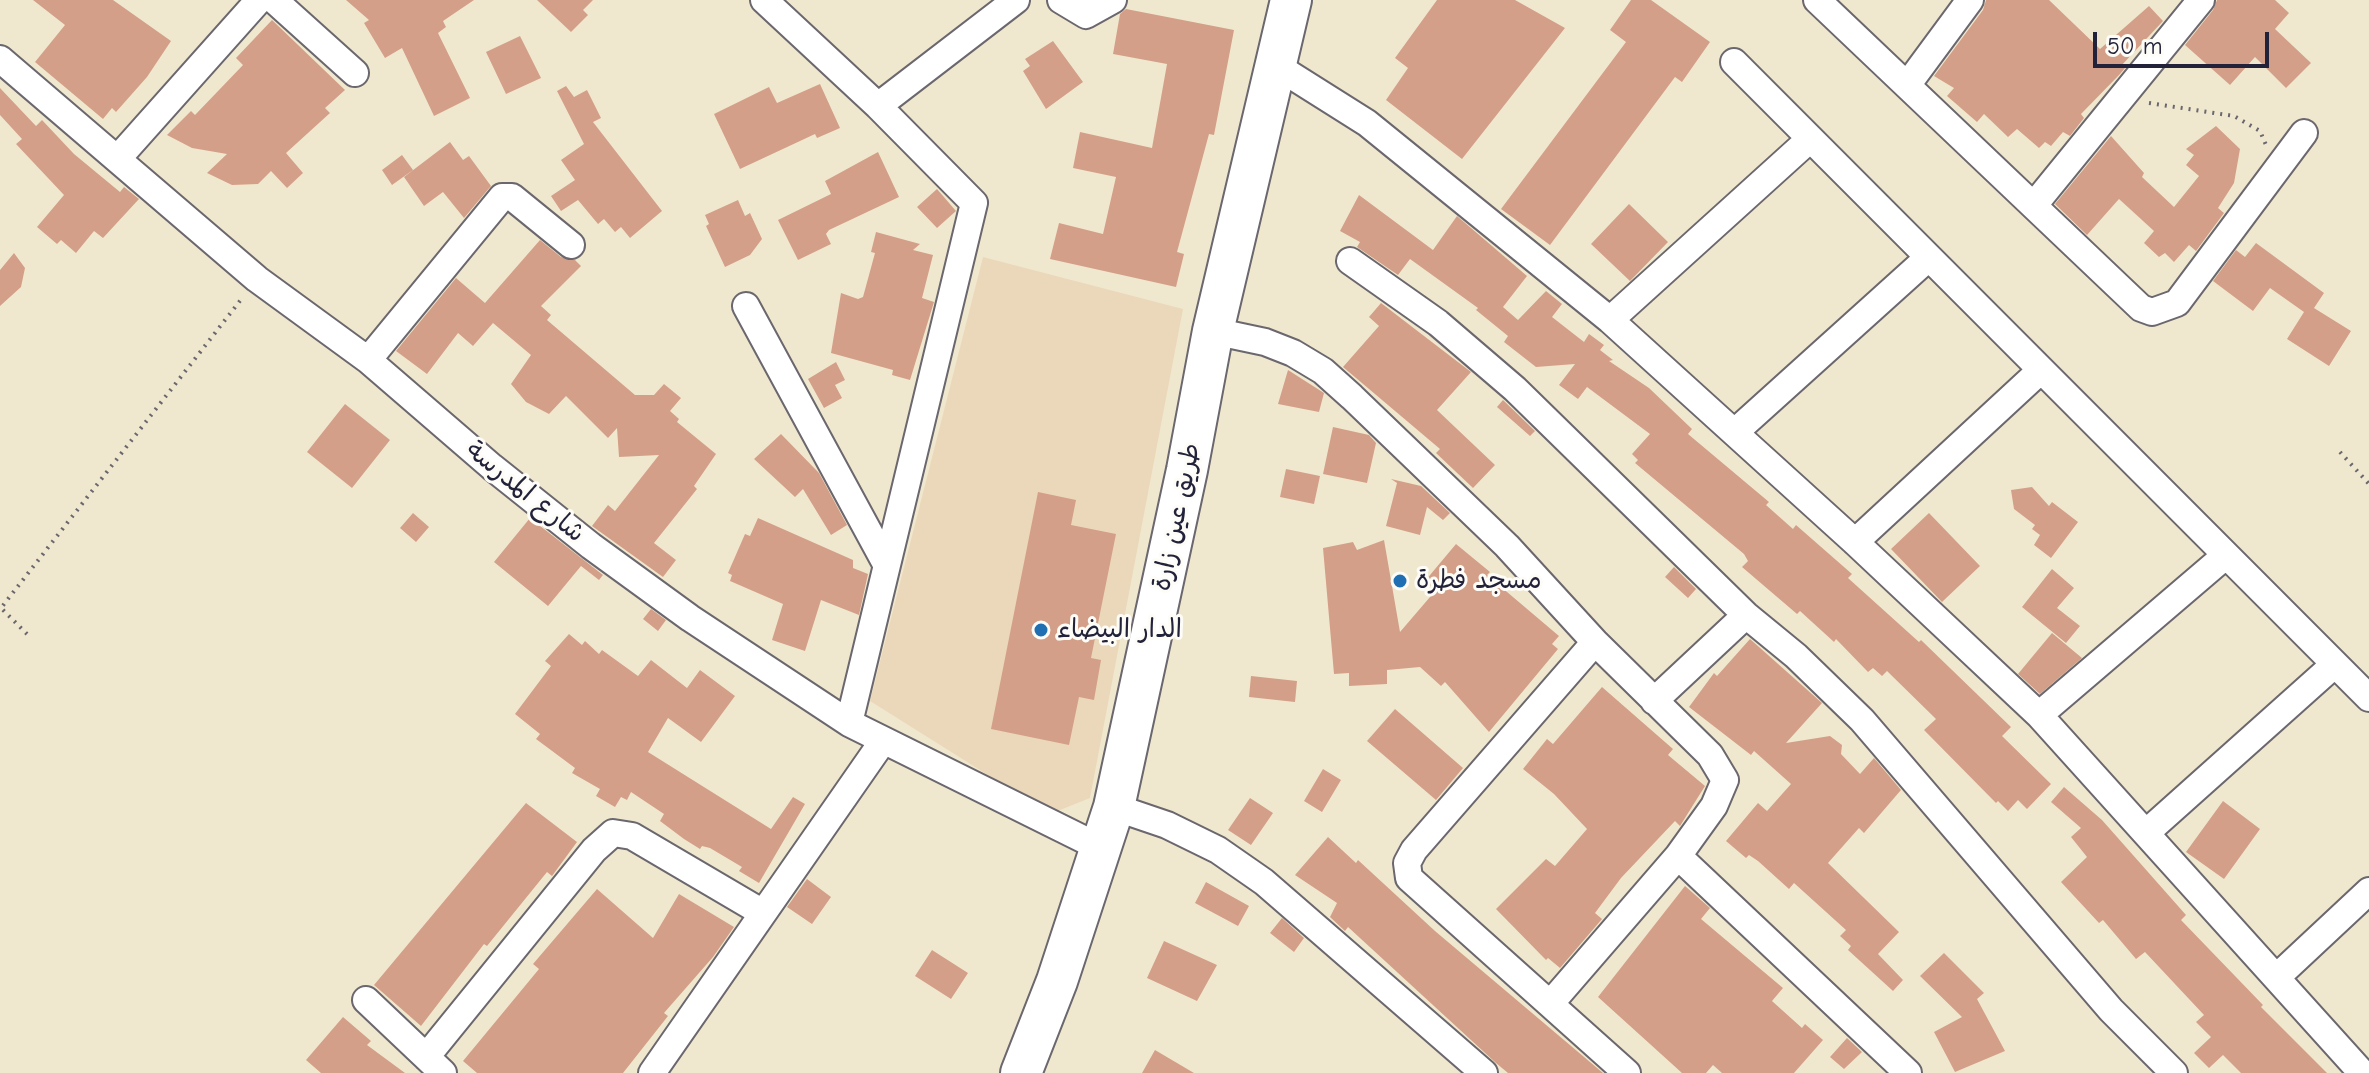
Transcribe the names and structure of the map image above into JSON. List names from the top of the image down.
{
  "streets": {
    "main road": ["طريق عين زارة"],
    "street": ["شارع المدرسة"]
  },
  "crossings": [
    ["شارع المدرسة", "طريق عين زارة"]
  ],
  "places": ["مسجد فطرة", "الدار البيضاء"],
  "scale_bar": "50 m"
}
